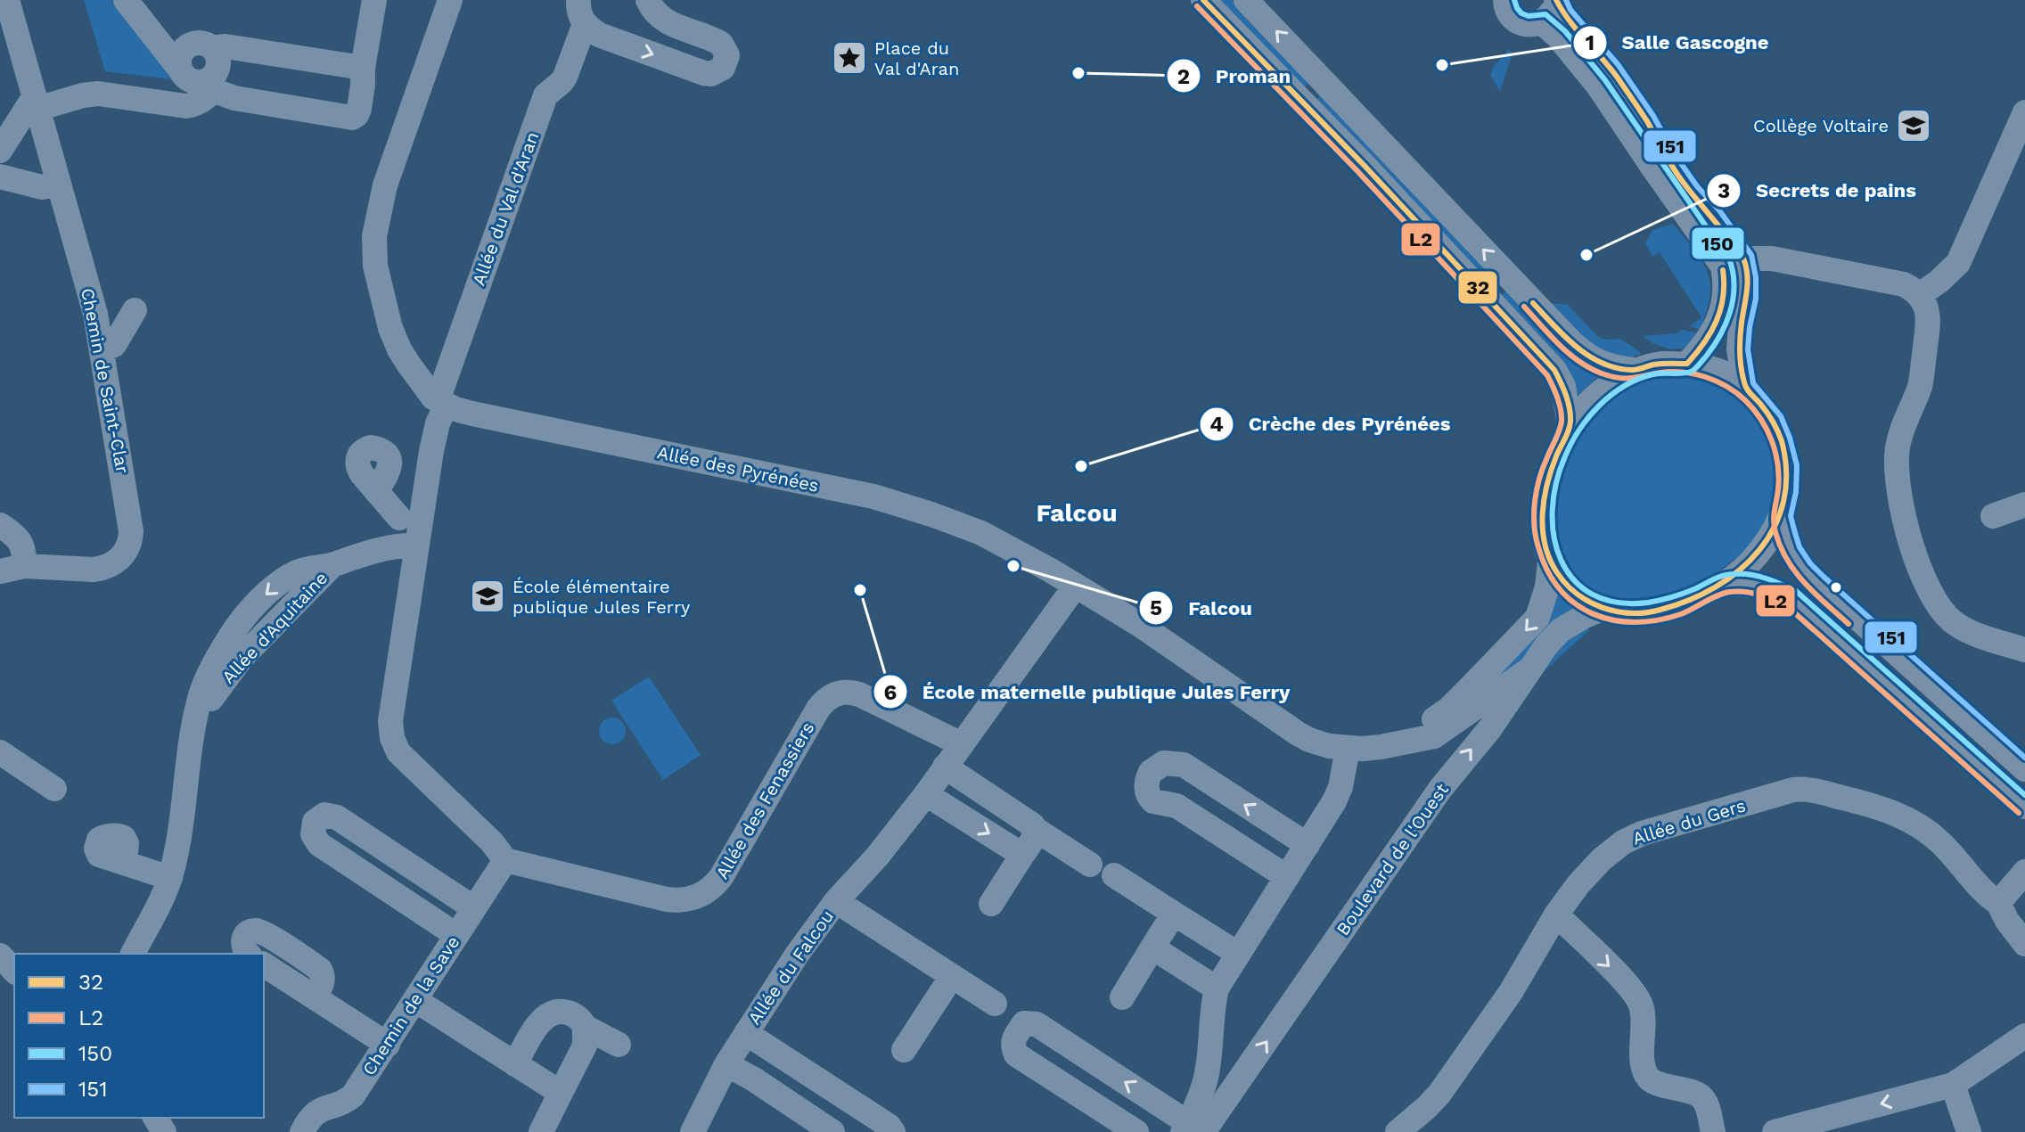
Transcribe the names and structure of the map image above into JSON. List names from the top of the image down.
{
  "streets": {
    "street": [
      "Allée du Val d'Aran",
      "Chemin de Saint-Clar",
      "Allée des Pyrénées",
      "Allée d'Aquitaine",
      "Allée des Fenassiers",
      "Allée du Gers",
      "Boulevard de l'Ouest",
      "Allée du Falcou",
      "Chemin de la Save"
    ]
  },
  "crossings": [
    ["Allée du Val d'Aran", "Allée des Pyrénées"],
    ["Allée des Pyrénées", "Boulevard de l'Ouest"],
    ["Allée des Pyrénées", "Allée du Falcou"],
    ["Allée des Fenassiers", "Allée du Falcou"],
    ["Allée des Fenassiers", "Chemin de la Save"]
  ],
  "districts": ["Falcou"],
  "places": {
    "place": ["Place du Val d'Aran"],
    "other": [
      "Salle Gascogne",
      "Proman",
      "Secrets de pains",
      "Crèche des Pyrénées",
      "Falcou",
      "École maternelle publique Jules Ferry"
    ],
    "school or university": ["Collège Voltaire", "École élémentaire publique Jules Ferry"]
  },
  "lines": [
    "transit line 32",
    "transit line 150",
    "transit line 151",
    "transit line L2"
  ],
  "legend": [
    "32",
    "L2",
    "150",
    "151"
  ]
}
